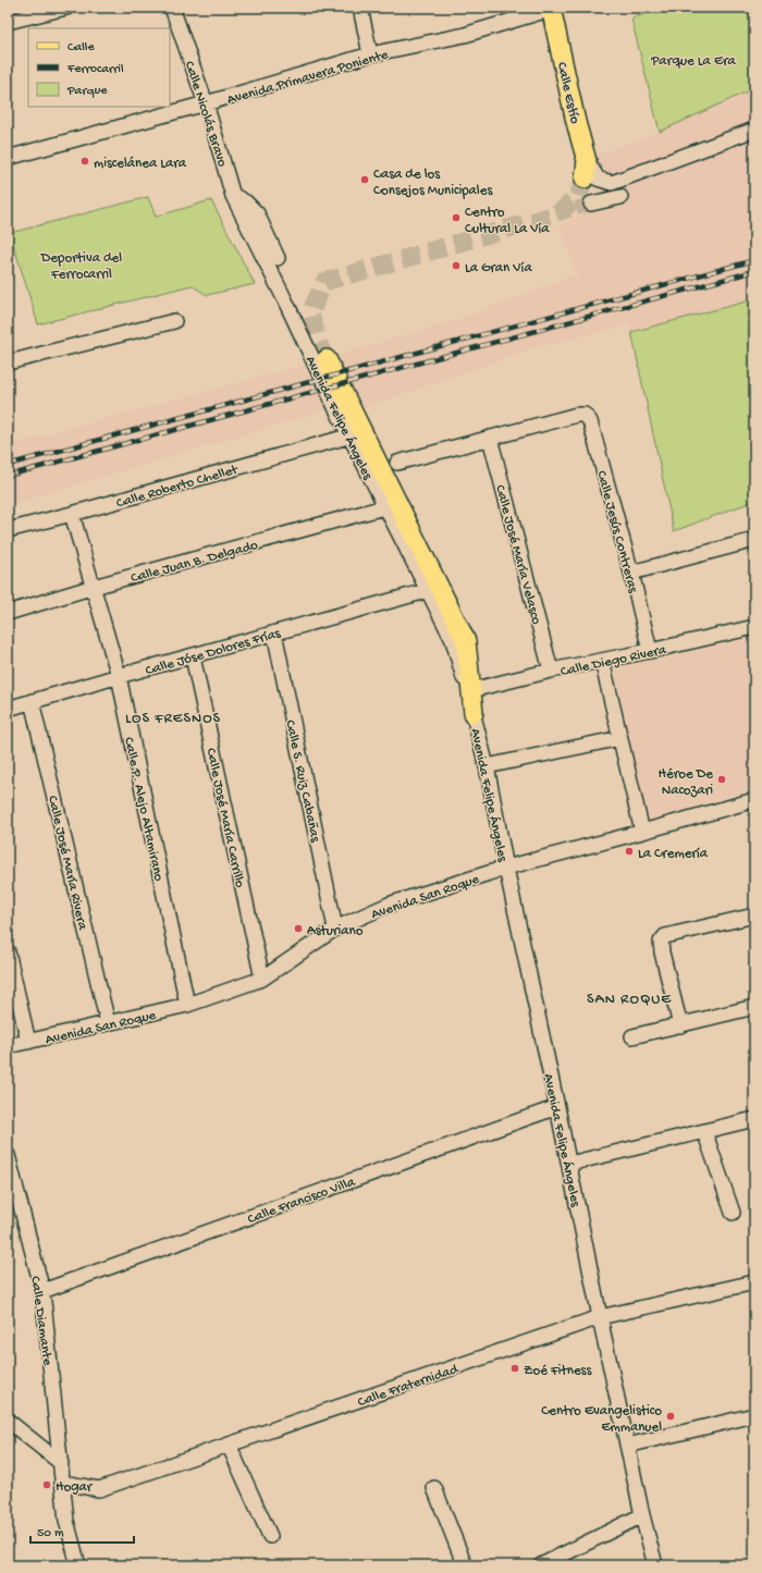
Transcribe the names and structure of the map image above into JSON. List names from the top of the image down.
{
  "streets": {
    "main road": ["Calle Estío", "Avenida Felipe Ángeles"],
    "street": [
      "Avenida Primavera Poniente",
      "Calle Nicolás Bravo",
      "Calle Roberto Chellet",
      "Calle Jesús Contreras",
      "Calle José María Velasco",
      "Calle Juan B. Delgado",
      "Calle Jóse Dolores Frías",
      "Calle Diego Rivera",
      "Calle S. Ruiz Cabañas",
      "Calle P. Alejo Altamirano",
      "Calle José María Carrillo",
      "Calle José María Rivera",
      "Avenida San Roque",
      "Calle Francisco Villa",
      "Calle Diamante",
      "Calle Fraternidad"
    ]
  },
  "crossings": [
    ["Avenida Primavera Poniente", "Calle Estío"],
    ["Avenida Primavera Poniente", "Calle Nicolás Bravo"],
    ["Calle Nicolás Bravo", "Avenida Felipe Ángeles"],
    ["Avenida Felipe Ángeles", "Calle Diego Rivera"],
    ["Avenida Felipe Ángeles", "Avenida San Roque"],
    ["Avenida Felipe Ángeles", "Calle Francisco Villa"],
    ["Avenida Felipe Ángeles", "Calle Fraternidad"],
    ["Calle Roberto Chellet", "Calle P. Alejo Altamirano"],
    ["Calle Jesús Contreras", "Calle José María Velasco"],
    ["Calle Jesús Contreras", "Calle Diego Rivera"],
    ["Calle José María Velasco", "Calle Diego Rivera"],
    ["Calle Juan B. Delgado", "Calle P. Alejo Altamirano"],
    ["Calle Jóse Dolores Frías", "Calle S. Ruiz Cabañas"],
    ["Calle Jóse Dolores Frías", "Calle P. Alejo Altamirano"],
    ["Calle Jóse Dolores Frías", "Calle José María Carrillo"],
    ["Calle Jóse Dolores Frías", "Calle José María Rivera"],
    ["Calle S. Ruiz Cabañas", "Avenida San Roque"],
    ["Calle P. Alejo Altamirano", "Avenida San Roque"],
    ["Calle José María Carrillo", "Avenida San Roque"],
    ["Calle José María Rivera", "Avenida San Roque"],
    ["Calle Francisco Villa", "Calle Diamante"],
    ["Calle Diamante", "Calle Fraternidad"]
  ],
  "districts": ["LOS FRESNOS", "SAN ROQUE"],
  "parks": ["Parque La Era", "Deportiva del Ferrocarril"],
  "places": [
    "miscelánea Lara",
    "Casa de los Consejos Municipales",
    "Centro Cultural La Vía",
    "La Gran Vía",
    "Héroe De Nacozari",
    "La Cremería",
    "Asturiano",
    "Zoé Fitness",
    "Centro Evangelistico Emmanuel",
    "Hogar"
  ],
  "legend": ["Calle", "Ferrocarril", "Parque"],
  "scale_bar": "50 m"
}
